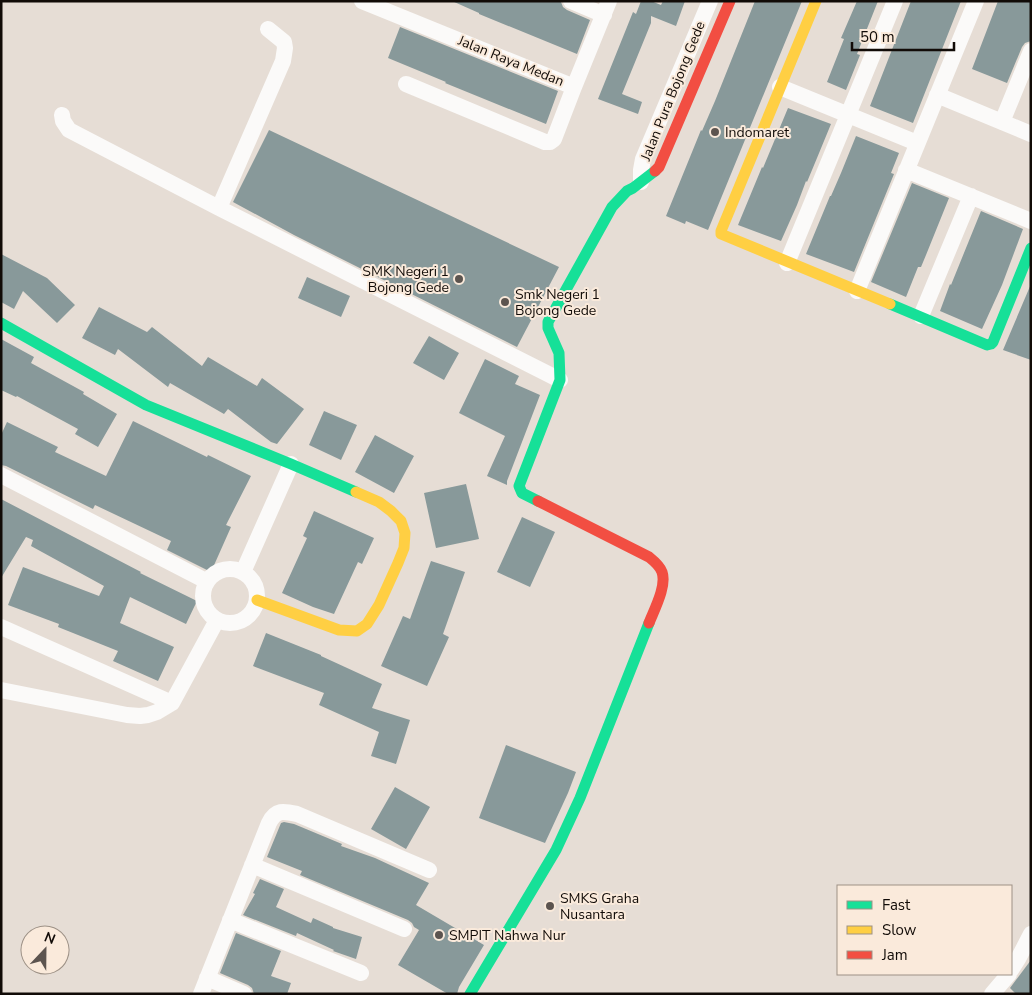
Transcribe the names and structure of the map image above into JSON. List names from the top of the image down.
{
  "streets": {
    "street": ["Jalan Raya Medan", "Jalan Pura Bojong Gede"]
  },
  "places": [
    "Indomaret",
    "SMK Negeri 1 Bojong Gede",
    "Smk Negeri 1 Bojong Gede",
    "SMKS Graha Nusantara",
    "SMPIT Nahwa Nur"
  ],
  "legend": ["Fast", "Slow", "Jam"],
  "scale_bar": "50 m",
  "north": "top"
}
